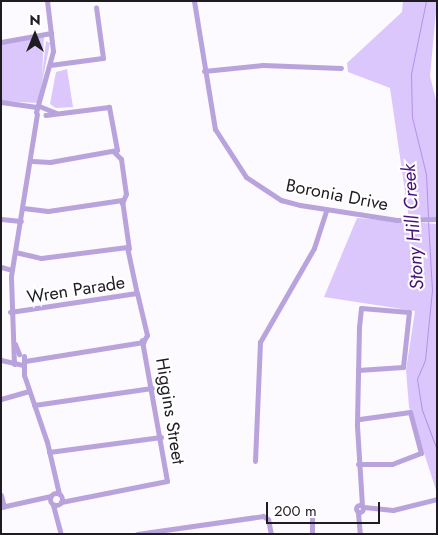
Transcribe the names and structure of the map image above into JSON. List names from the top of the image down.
{
  "streets": {
    "street": ["Boronia Drive", "Wren Parade", "Higgins Street"]
  },
  "crossings": [
    ["Wren Parade", "Higgins Street"]
  ],
  "water": ["Stony Hill Creek"],
  "scale_bar": "200 m",
  "north": "top"
}
